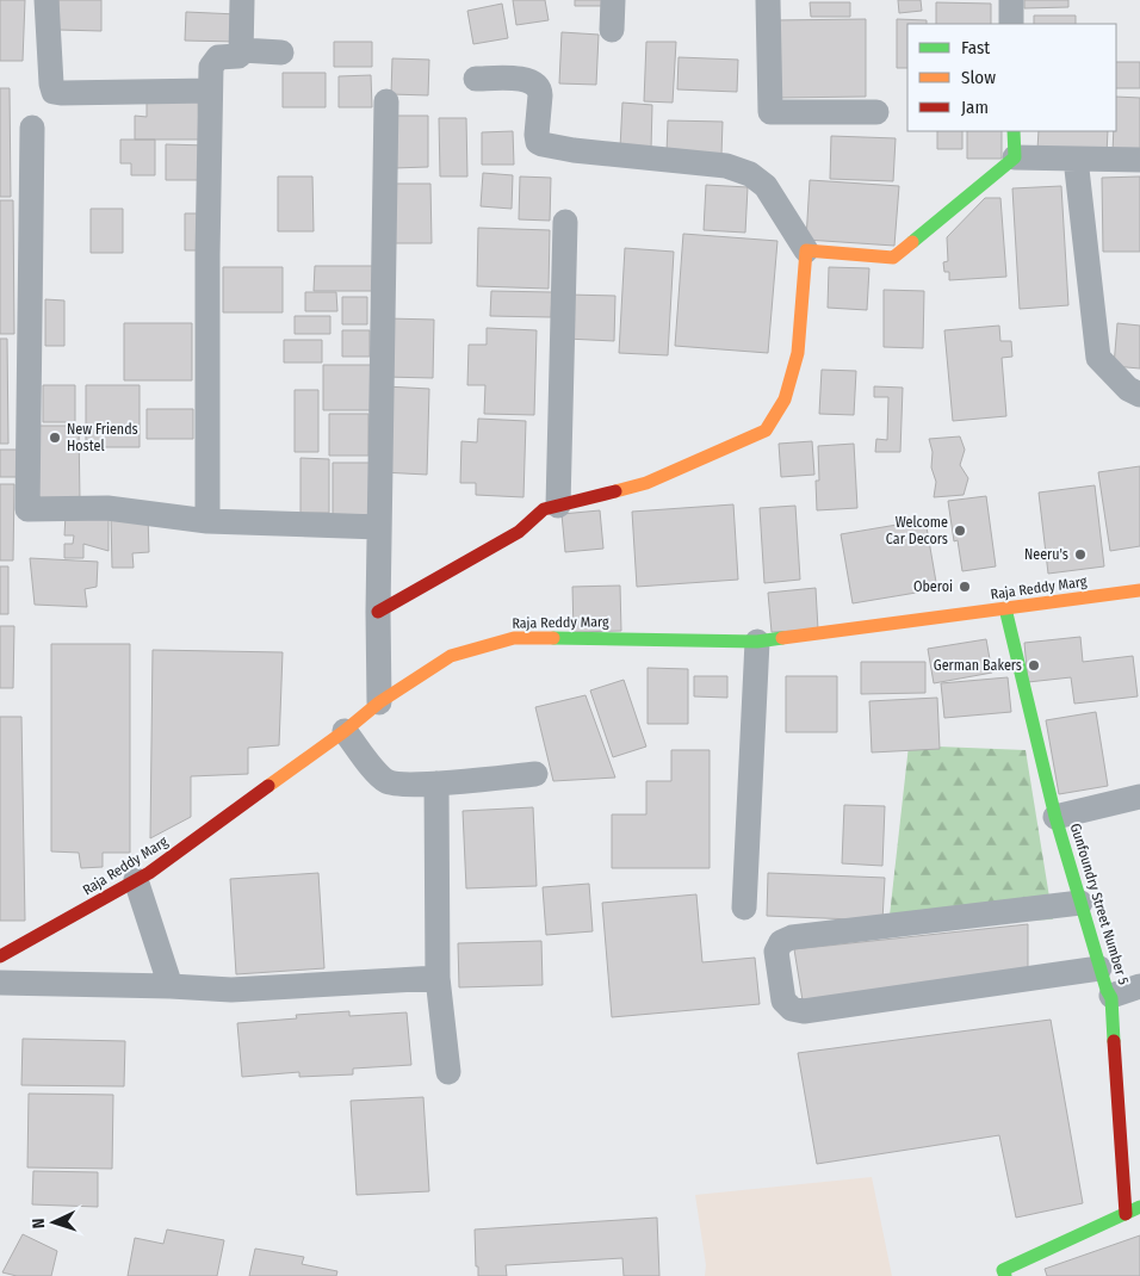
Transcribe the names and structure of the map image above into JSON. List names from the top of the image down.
{
  "streets": {
    "street": ["Raja Reddy Marg", "Gunfoundry Street Number 5"]
  },
  "crossings": [
    ["Raja Reddy Marg", "Gunfoundry Street Number 5"]
  ],
  "places": [
    "New Friends Hostel",
    "Welcome Car Decors",
    "Neeru's",
    "Oberoi",
    "German Bakers"
  ],
  "legend": ["Fast", "Slow", "Jam"],
  "north": "left"
}
